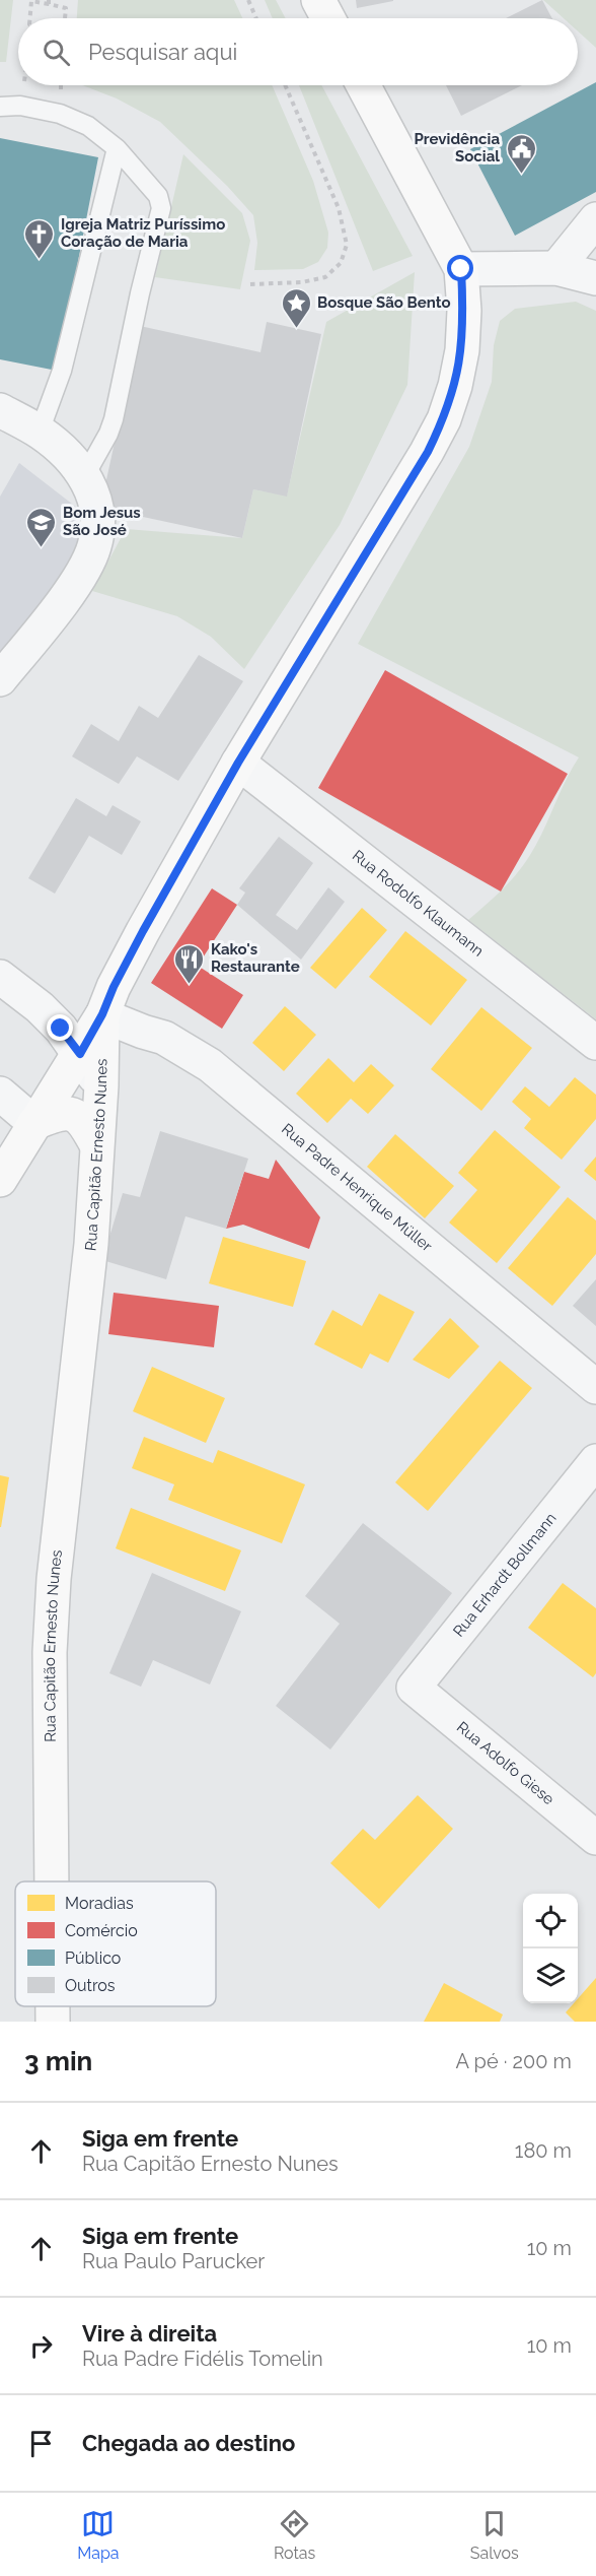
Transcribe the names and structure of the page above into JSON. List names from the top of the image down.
{
  "streets": {
    "main road": ["Rua Capitão Ernesto Nunes"],
    "street": [
      "Rua Rodolfo Klaumann",
      "Rua Padre Henrique Müller",
      "Rua Erhardt Bollmann",
      "Rua Adolfo Giese"
    ]
  },
  "crossings": [
    ["Rua Rodolfo Klaumann", "Rua Capitão Ernesto Nunes"],
    ["Rua Capitão Ernesto Nunes", "Rua Padre Henrique Müller"],
    ["Rua Erhardt Bollmann", "Rua Adolfo Giese"]
  ],
  "places": {
    "public building": ["Previdência Social"],
    "church": ["Igreja Matriz Puríssimo Coração de Maria"],
    "place": ["Bosque São Bento"],
    "school or university": ["Bom Jesus São José"],
    "restaurant": ["Kako's Restaurante"]
  },
  "legend": [
    "Moradias",
    "Comércio",
    "Público",
    "Outros"
  ],
  "page": {
    "search": "Pesquisar aqui",
    "heading": ["3 min", "A pé · 200 m"],
    "list": [
      ["Siga em frente", "Rua Capitão Ernesto Nunes", "180 m"],
      ["Siga em frente", "Rua Paulo Parucker", "10 m"],
      ["Vire à direita", "Rua Padre Fidélis Tomelin", "10 m"],
      "Chegada ao destino"
    ],
    "nav": ["Mapa", "Rotas", "Salvos"]
  }
}
